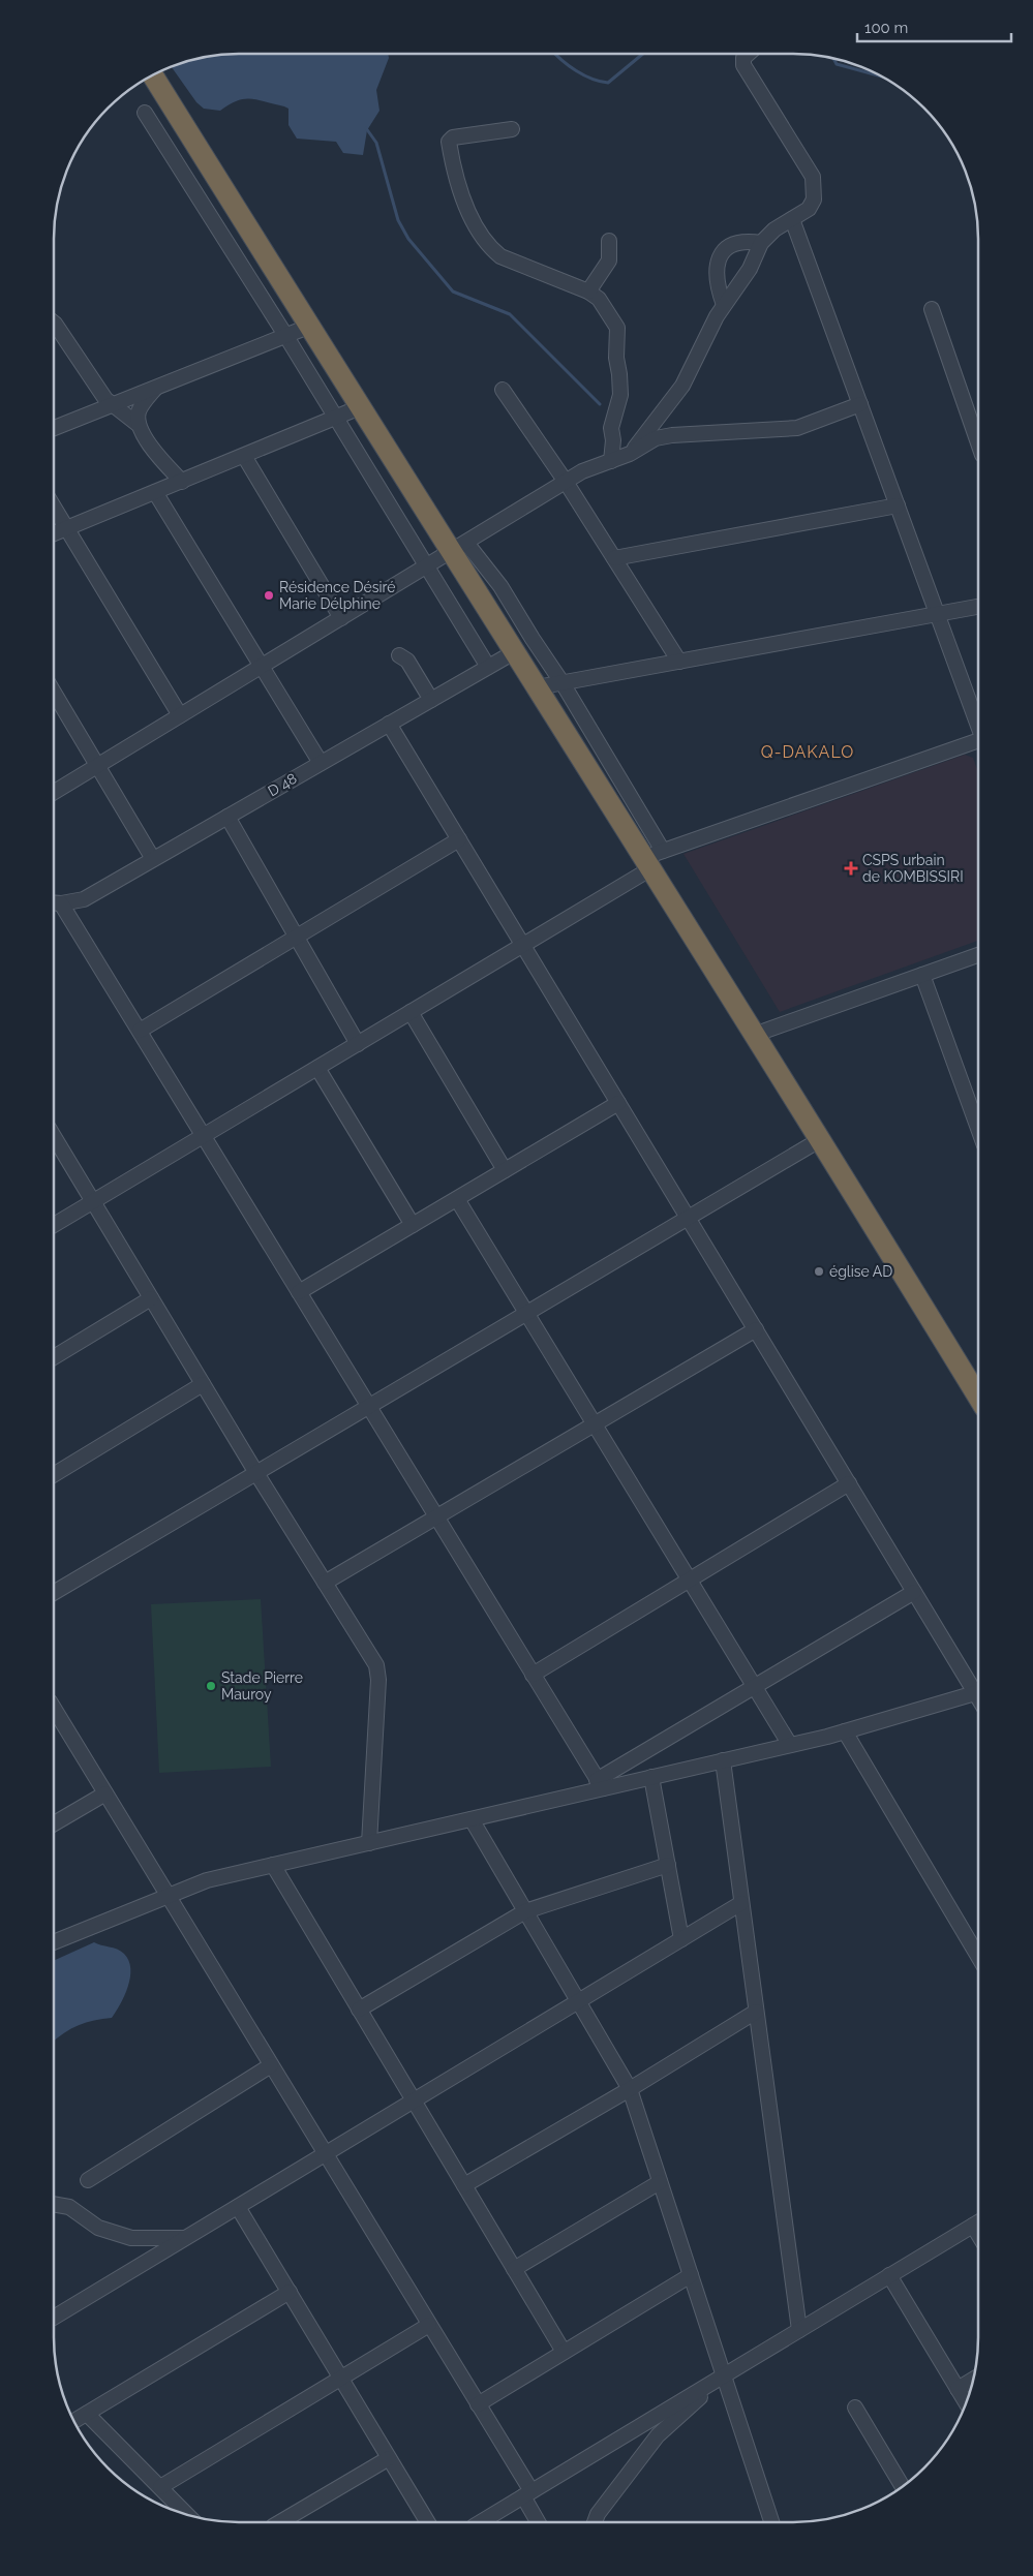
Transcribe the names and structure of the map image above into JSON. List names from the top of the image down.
{
  "streets": {
    "street": ["D 48"]
  },
  "districts": ["Q-DAKALO"],
  "places": {
    "other": ["Résidence Désiré Marie Délphine", "église AD", "Stade Pierre Mauroy"],
    "health": ["CSPS urbain de KOMBISSIRI"]
  },
  "scale_bar": "100 m"
}
